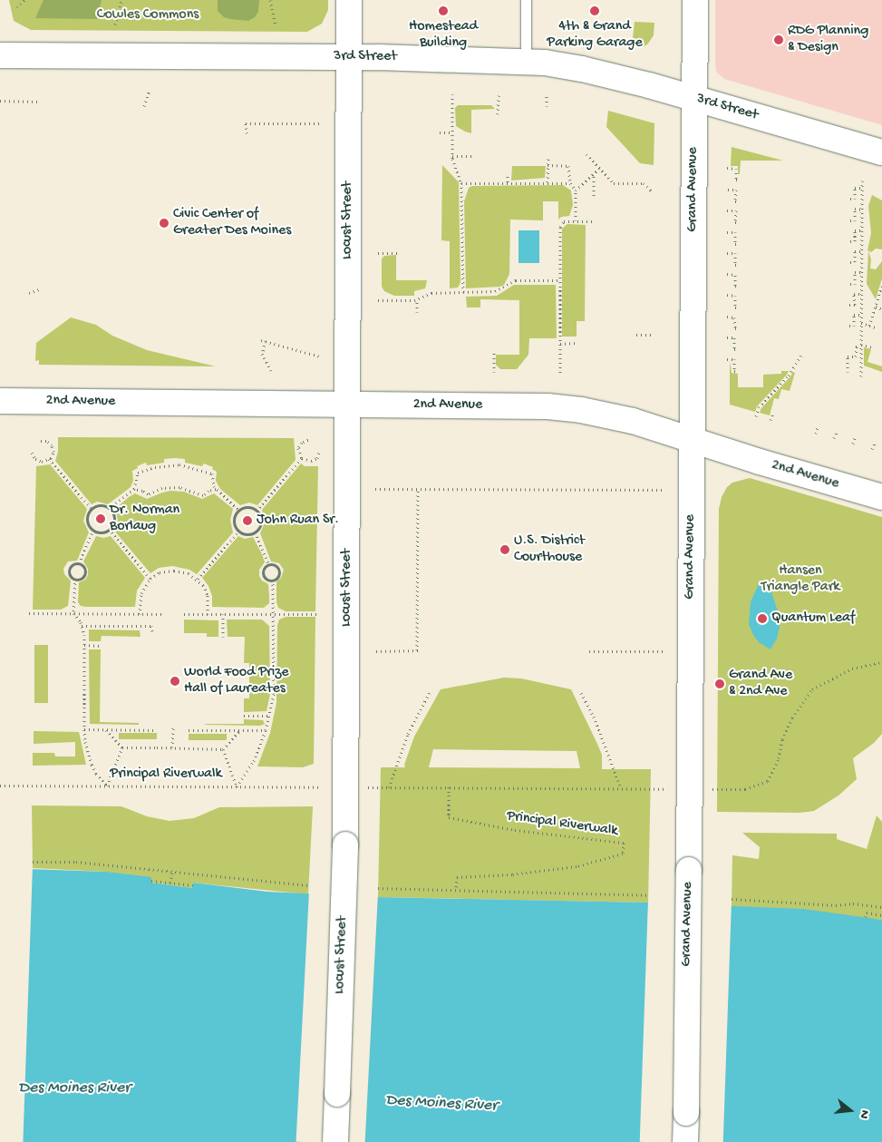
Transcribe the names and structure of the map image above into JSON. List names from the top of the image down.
{
  "streets": {
    "main road": [
      "3rd Street",
      "Grand Avenue",
      "Locust Street",
      "2nd Avenue"
    ],
    "path": ["Principal Riverwalk"]
  },
  "crossings": [
    ["3rd Street", "Grand Avenue"],
    ["3rd Street", "Locust Street"],
    ["Grand Avenue", "2nd Avenue"],
    ["Locust Street", "2nd Avenue"]
  ],
  "water": ["Des Moines River"],
  "parks": ["Cowles Commons", "Hansen Triangle Park"],
  "places": [
    "Homestead Building",
    "4th & Grand Parking Garage",
    "RDG Planning & Design",
    "Civic Center of Greater Des Moines",
    "Dr. Norman Borlaug",
    "John Ruan Sr.",
    "U.S. District Courthouse",
    "Quantum Leaf",
    "World Food Prize Hall of Laureates",
    "Grand Ave & 2nd Ave"
  ],
  "north": "right"
}
